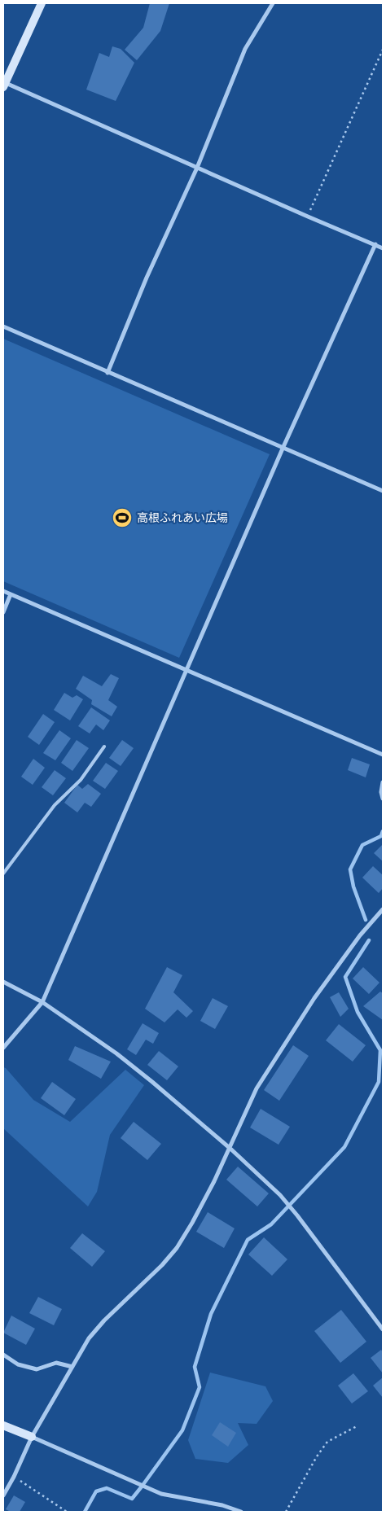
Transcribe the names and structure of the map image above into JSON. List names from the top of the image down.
{
  "places": {
    "sports": ["高根ふれあい広場"]
  }
}
